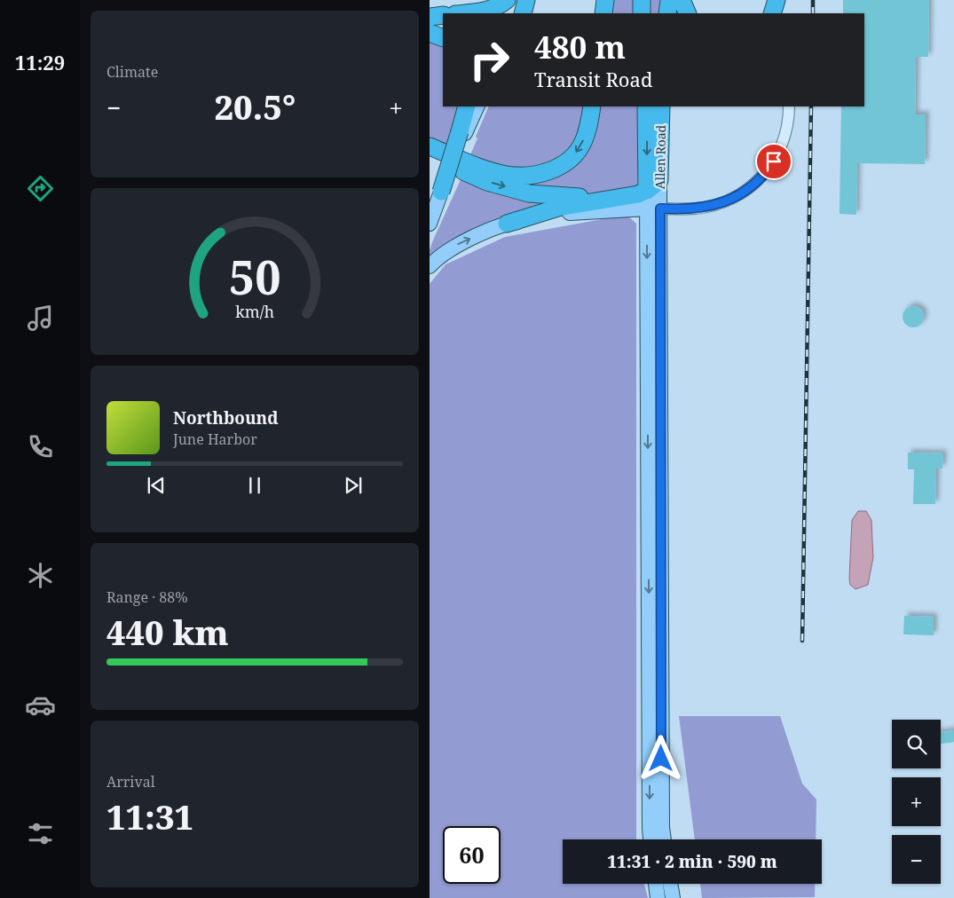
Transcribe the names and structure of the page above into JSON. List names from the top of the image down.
{
  "streets": {
    "highway": ["Allen Road"]
  },
  "one_way": ["Allen Road"],
  "page": {
    "tabs": "11:29",
    "tile": [
      "Climate",
      ["Range · 88%", "440 km"],
      ["Arrival", "11:31"]
    ],
    "turn": ["480 m", "Transit Road"],
    "heat": ["−", "20.5°", "+"],
    "song": ["Northbound", "June Harbor"],
    "map_buttons": ["+", "−"],
    "limit": "60",
    "trip": "11:31 · 2 min · 590 m",
    "gauge": ["50", "km/h"]
  }
}
